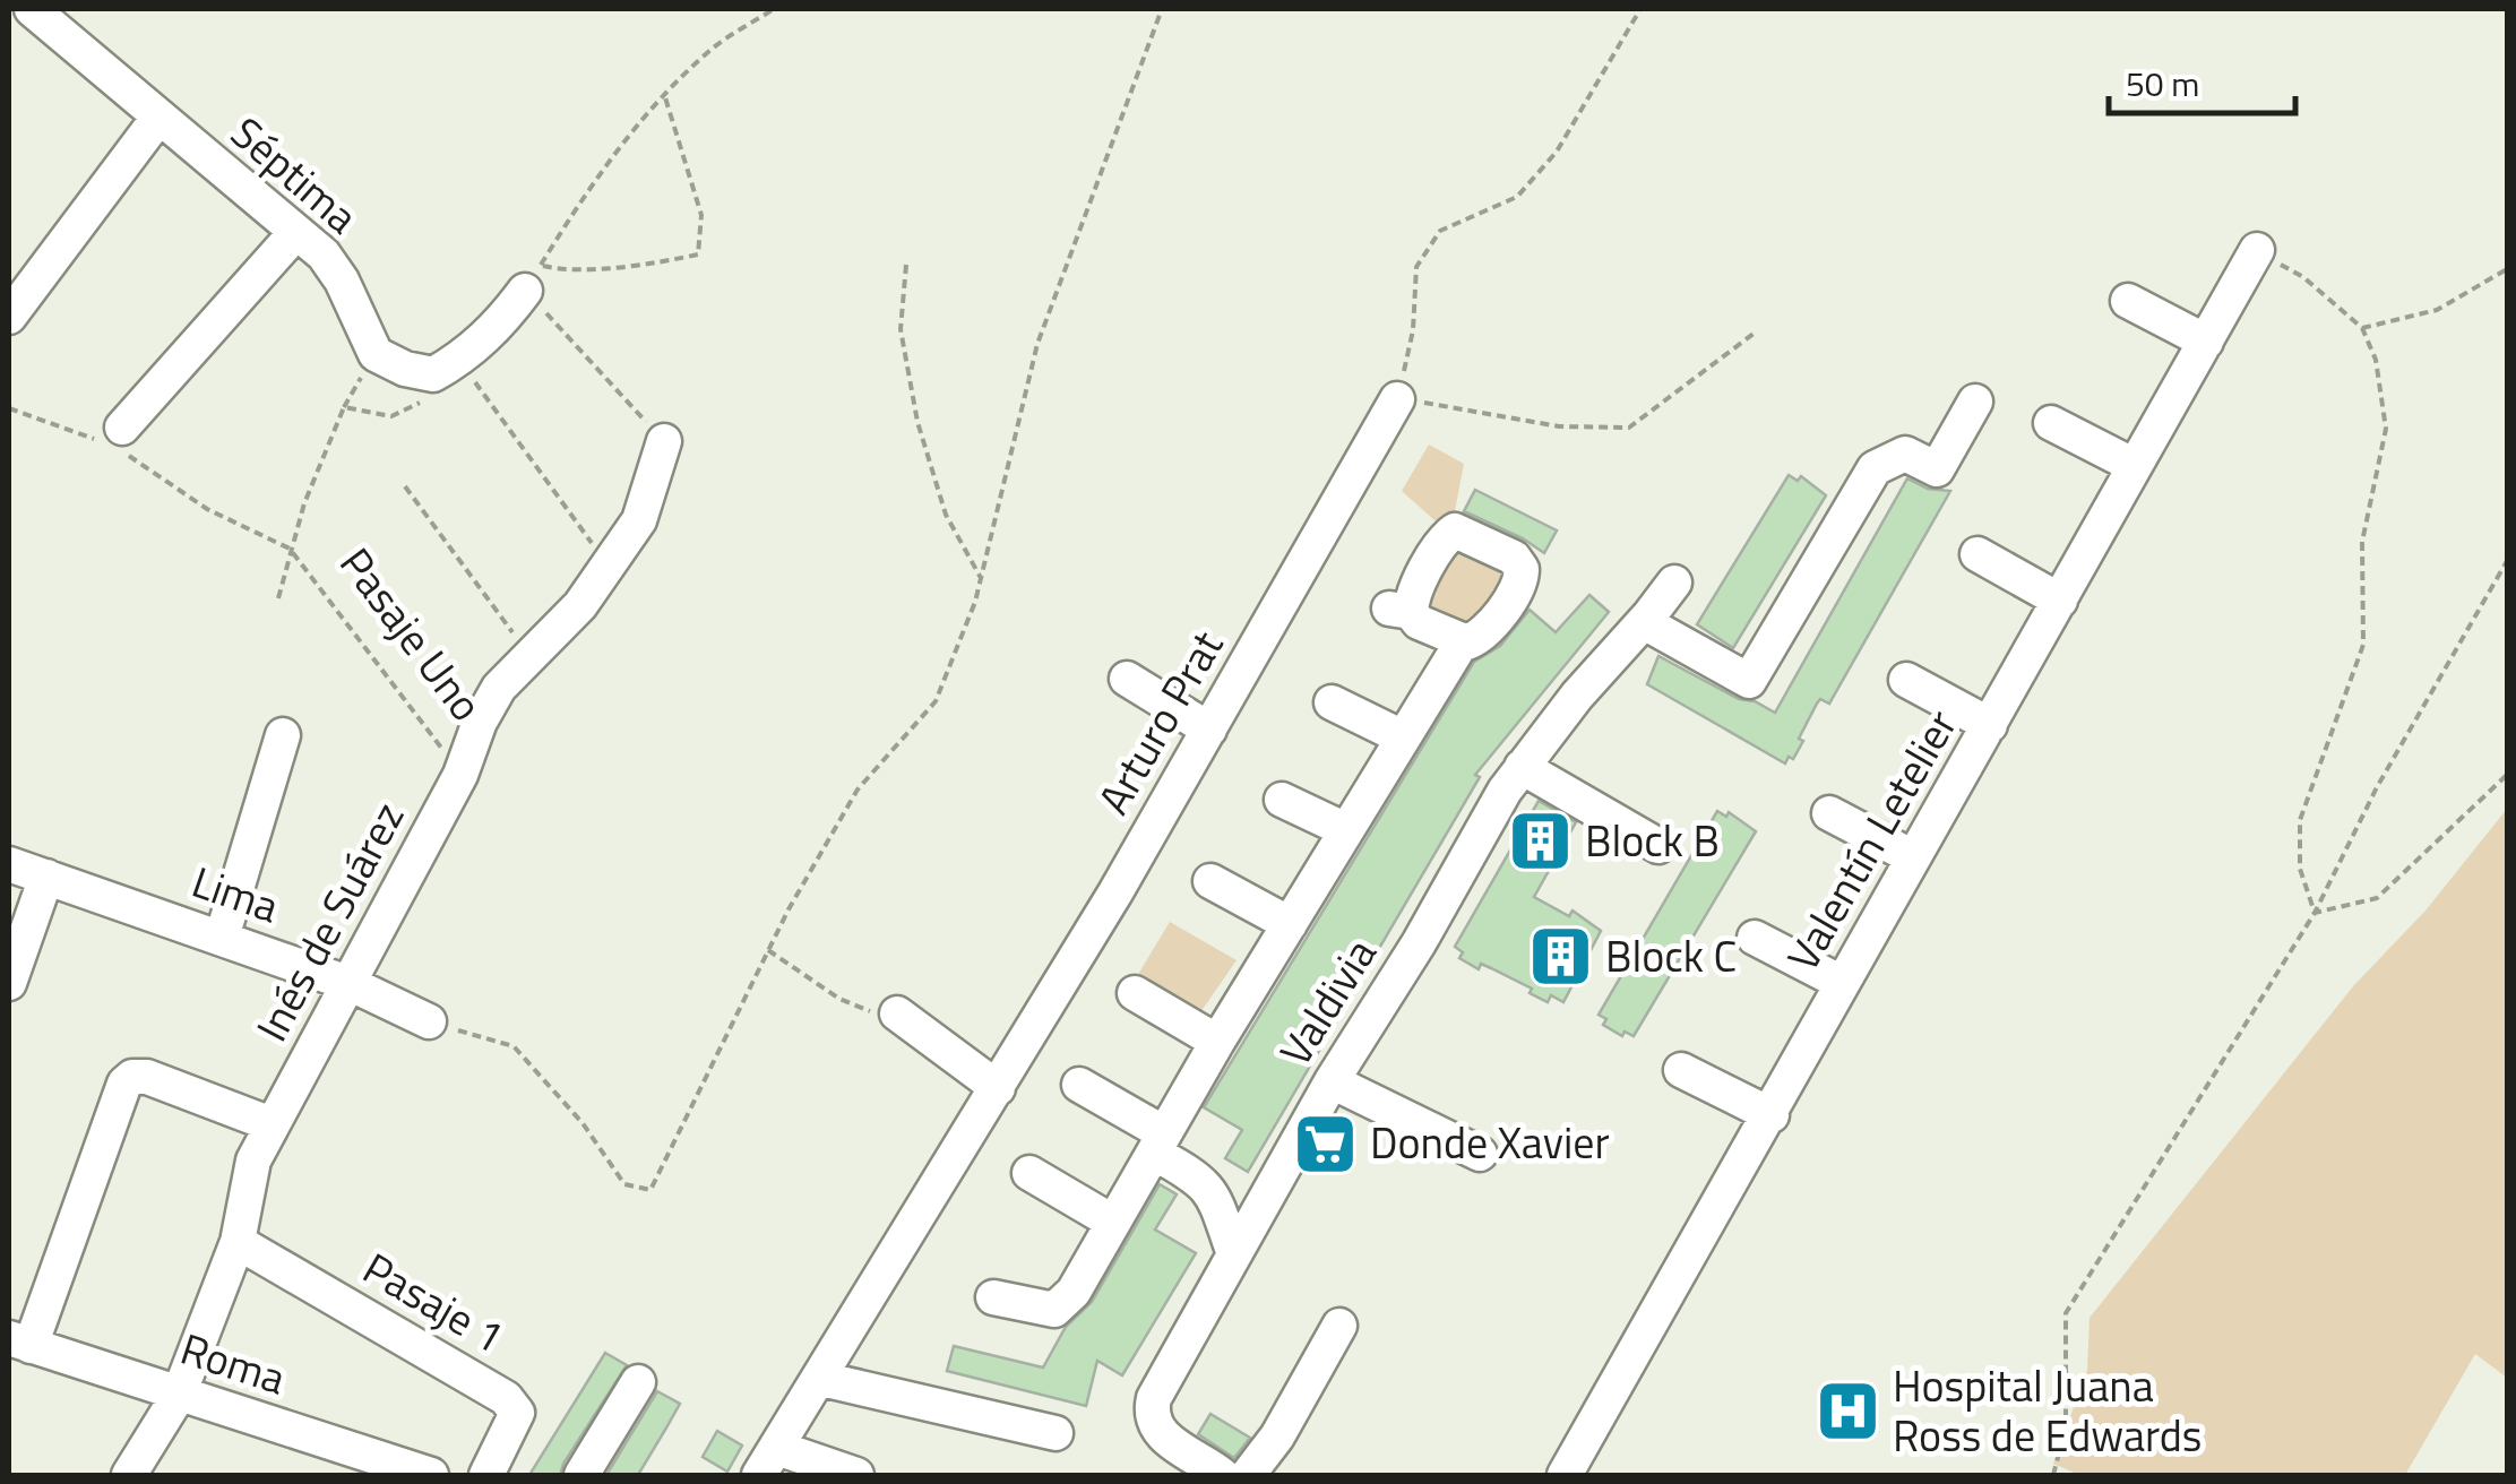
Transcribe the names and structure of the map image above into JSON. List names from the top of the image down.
{
  "streets": {
    "street": [
      "Séptima",
      "Arturo Prat",
      "Valentín Letelier",
      "Lima",
      "Inés de Suárez",
      "Valdivia",
      "Pasaje 1",
      "Roma"
    ],
    "path": ["Pasaje Uno"]
  },
  "crossings": [
    ["Pasaje Uno", "Inés de Suárez"],
    ["Lima", "Inés de Suárez"],
    ["Inés de Suárez", "Pasaje 1"],
    ["Inés de Suárez", "Roma"]
  ],
  "places": {
    "building": ["Block B", "Block C"],
    "supermarket": ["Donde Xavier"],
    "hospital": ["Hospital Juana Ross de Edwards"]
  },
  "scale_bar": "50 m"
}
